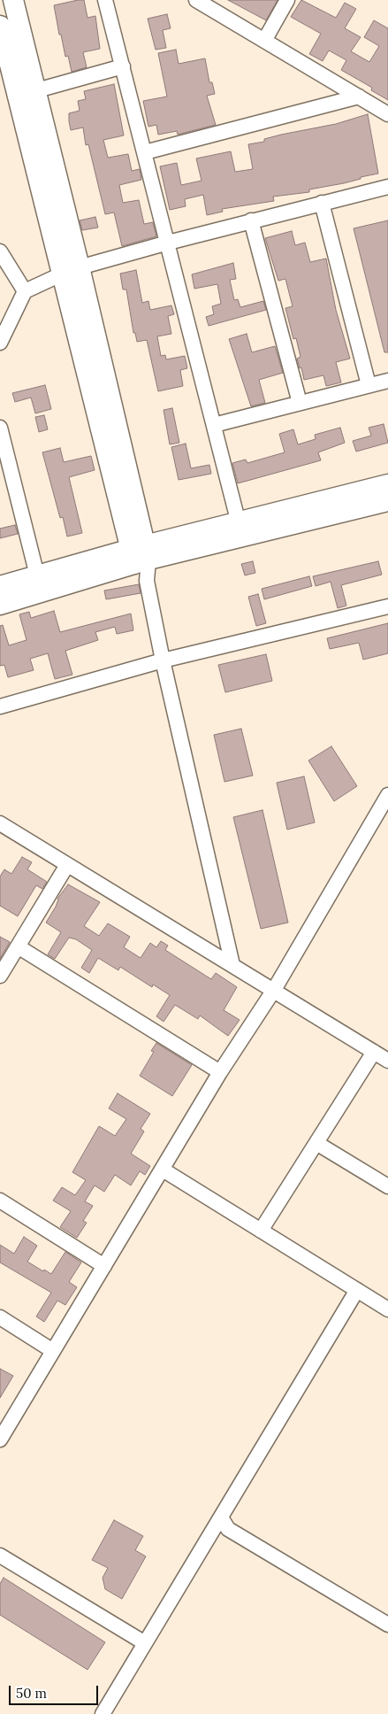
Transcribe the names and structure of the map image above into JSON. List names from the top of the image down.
{
  "scale_bar": "50 m"
}
